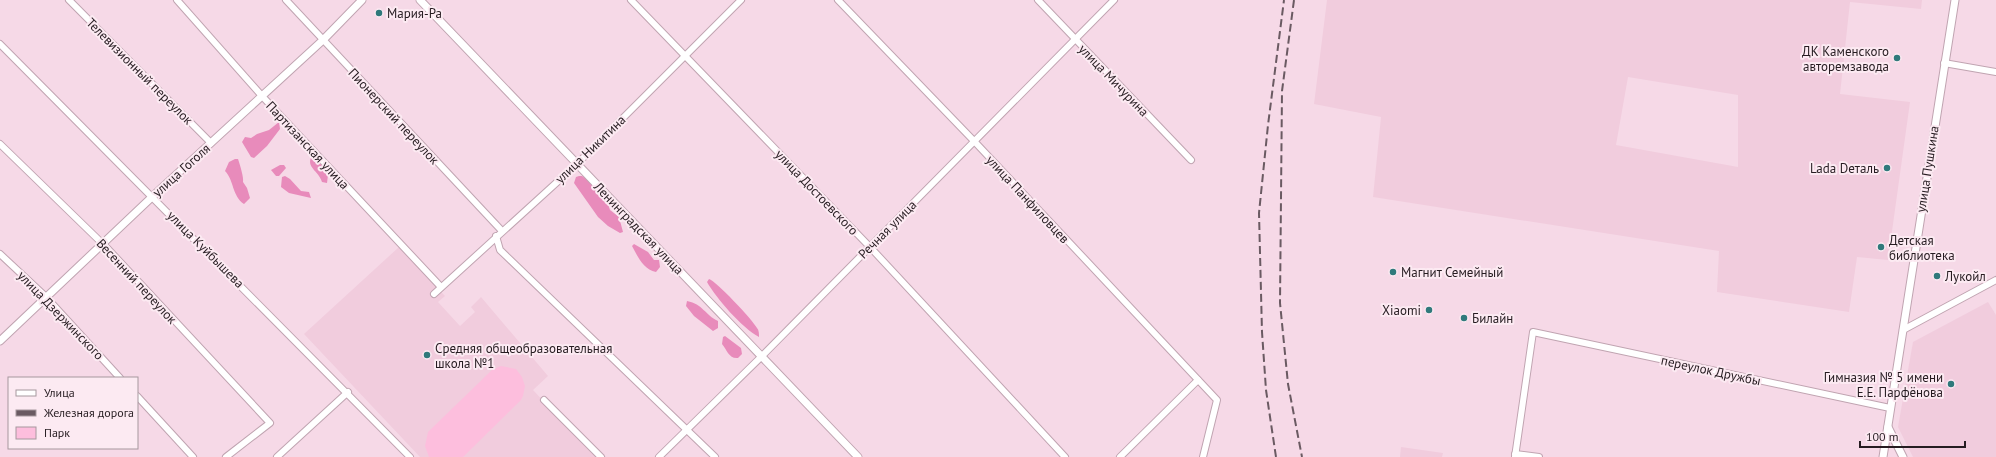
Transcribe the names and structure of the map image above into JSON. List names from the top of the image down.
{
  "streets": {
    "street": [
      "Телевизионный переулок",
      "улица Мичурина",
      "Пионерский переулок",
      "Партизанская улица",
      "улица Никитина",
      "улица Пушкина",
      "улица Гоголя",
      "улица Достоевского",
      "улица Панфиловцев",
      "Ленинградская улица",
      "Речная улица",
      "улица Куйбышева",
      "Весенний переулок",
      "улица Дзержинского",
      "переулок Дружбы"
    ]
  },
  "crossings": [
    ["Телевизионный переулок", "улица Гоголя"],
    ["улица Мичурина", "Речная улица"],
    ["Пионерский переулок", "улица Никитина"],
    ["Пионерский переулок", "улица Гоголя"],
    ["Партизанская улица", "улица Никитина"],
    ["Партизанская улица", "улица Гоголя"],
    ["улица Никитина", "улица Достоевского"],
    ["улица Никитина", "Ленинградская улица"],
    ["улица Пушкина", "переулок Дружбы"],
    ["улица Гоголя", "улица Куйбышева"],
    ["улица Гоголя", "Весенний переулок"],
    ["улица Гоголя", "улица Дзержинского"],
    ["улица Достоевского", "Речная улица"],
    ["улица Панфиловцев", "Речная улица"],
    ["Ленинградская улица", "Речная улица"]
  ],
  "places": [
    "Мария-Ра",
    "ДК Каменского авторемзавода",
    "Lada Dеталь",
    "Детская библиотека",
    "Магнит Семейный",
    "Лукойл",
    "Xiaomi",
    "Билайн",
    "Средняя общеобразовательная школа №1",
    "Гимназия № 5 имени Е.Е. Парфёнова"
  ],
  "legend": ["Улица", "Железная дорога", "Парк"],
  "scale_bar": "100 m"
}
